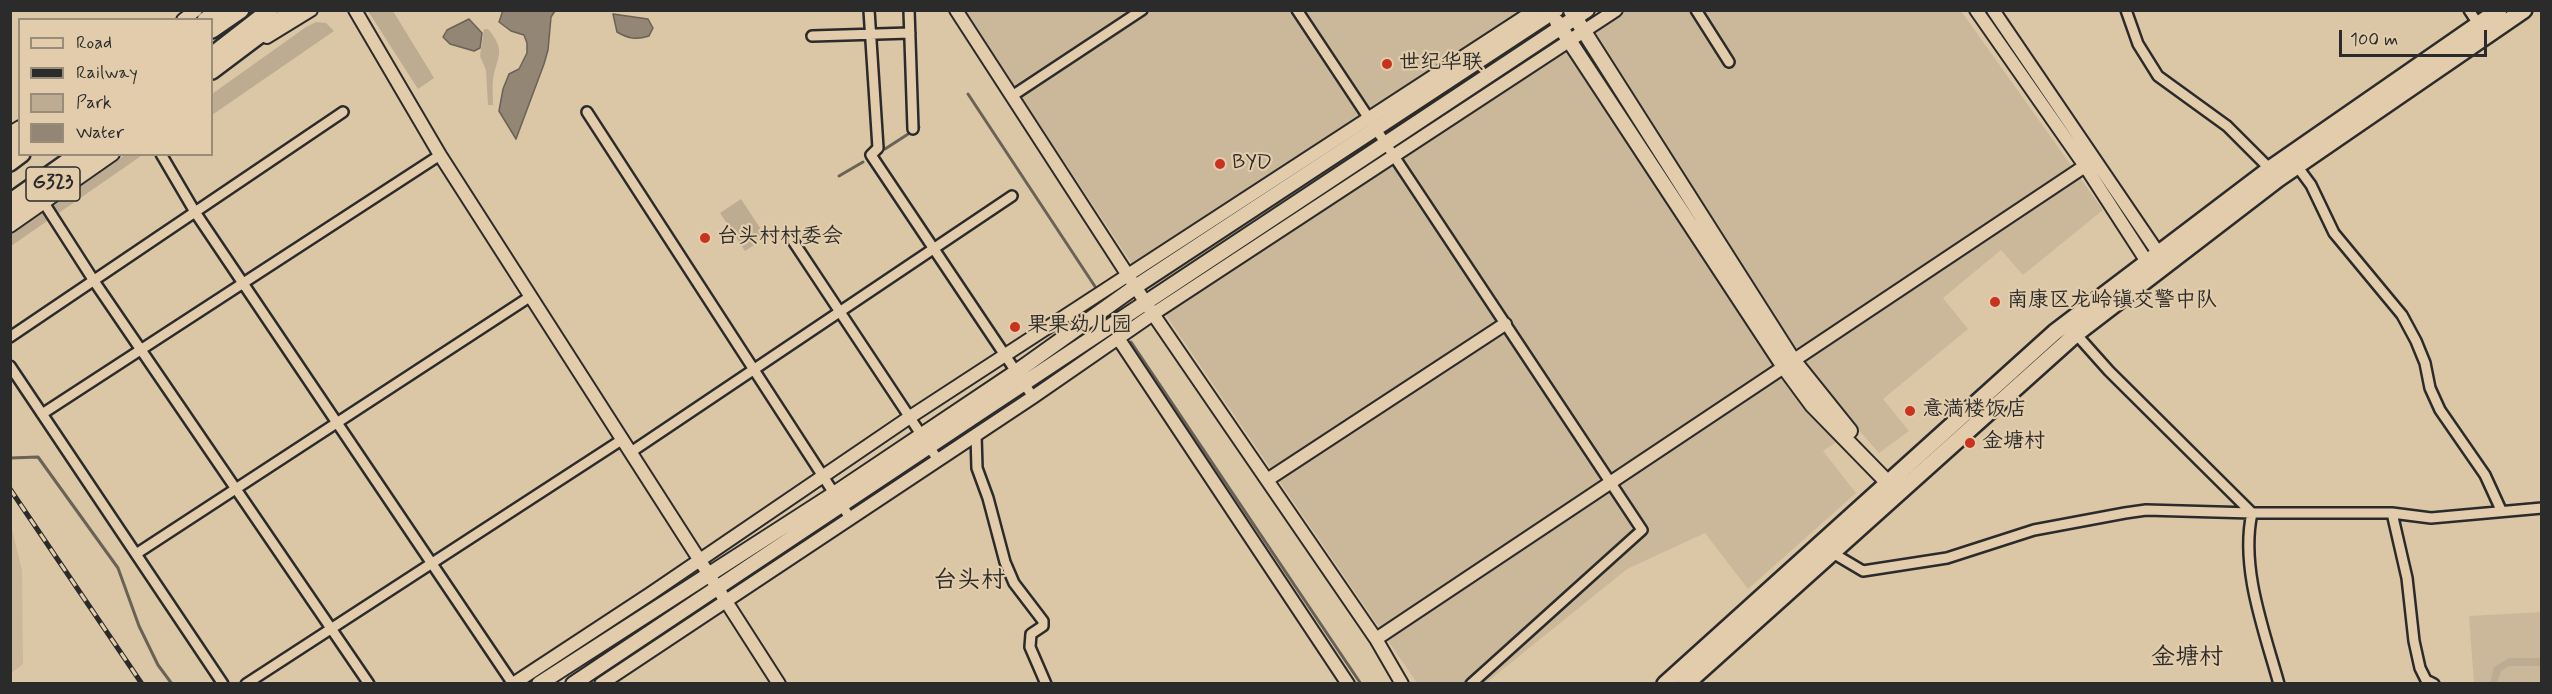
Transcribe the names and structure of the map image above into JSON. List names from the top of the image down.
{
  "streets": {
    "main road": ["G323"]
  },
  "districts": ["台头村", "金塘村"],
  "places": [
    "世纪华联",
    "BYD",
    "台头村村委会",
    "南康区龙岭镇交警中队",
    "果果幼儿园",
    "意満楼饭店",
    "金塘村"
  ],
  "legend": [
    "Road",
    "Railway",
    "Park",
    "Water"
  ],
  "scale_bar": "100 m"
}
